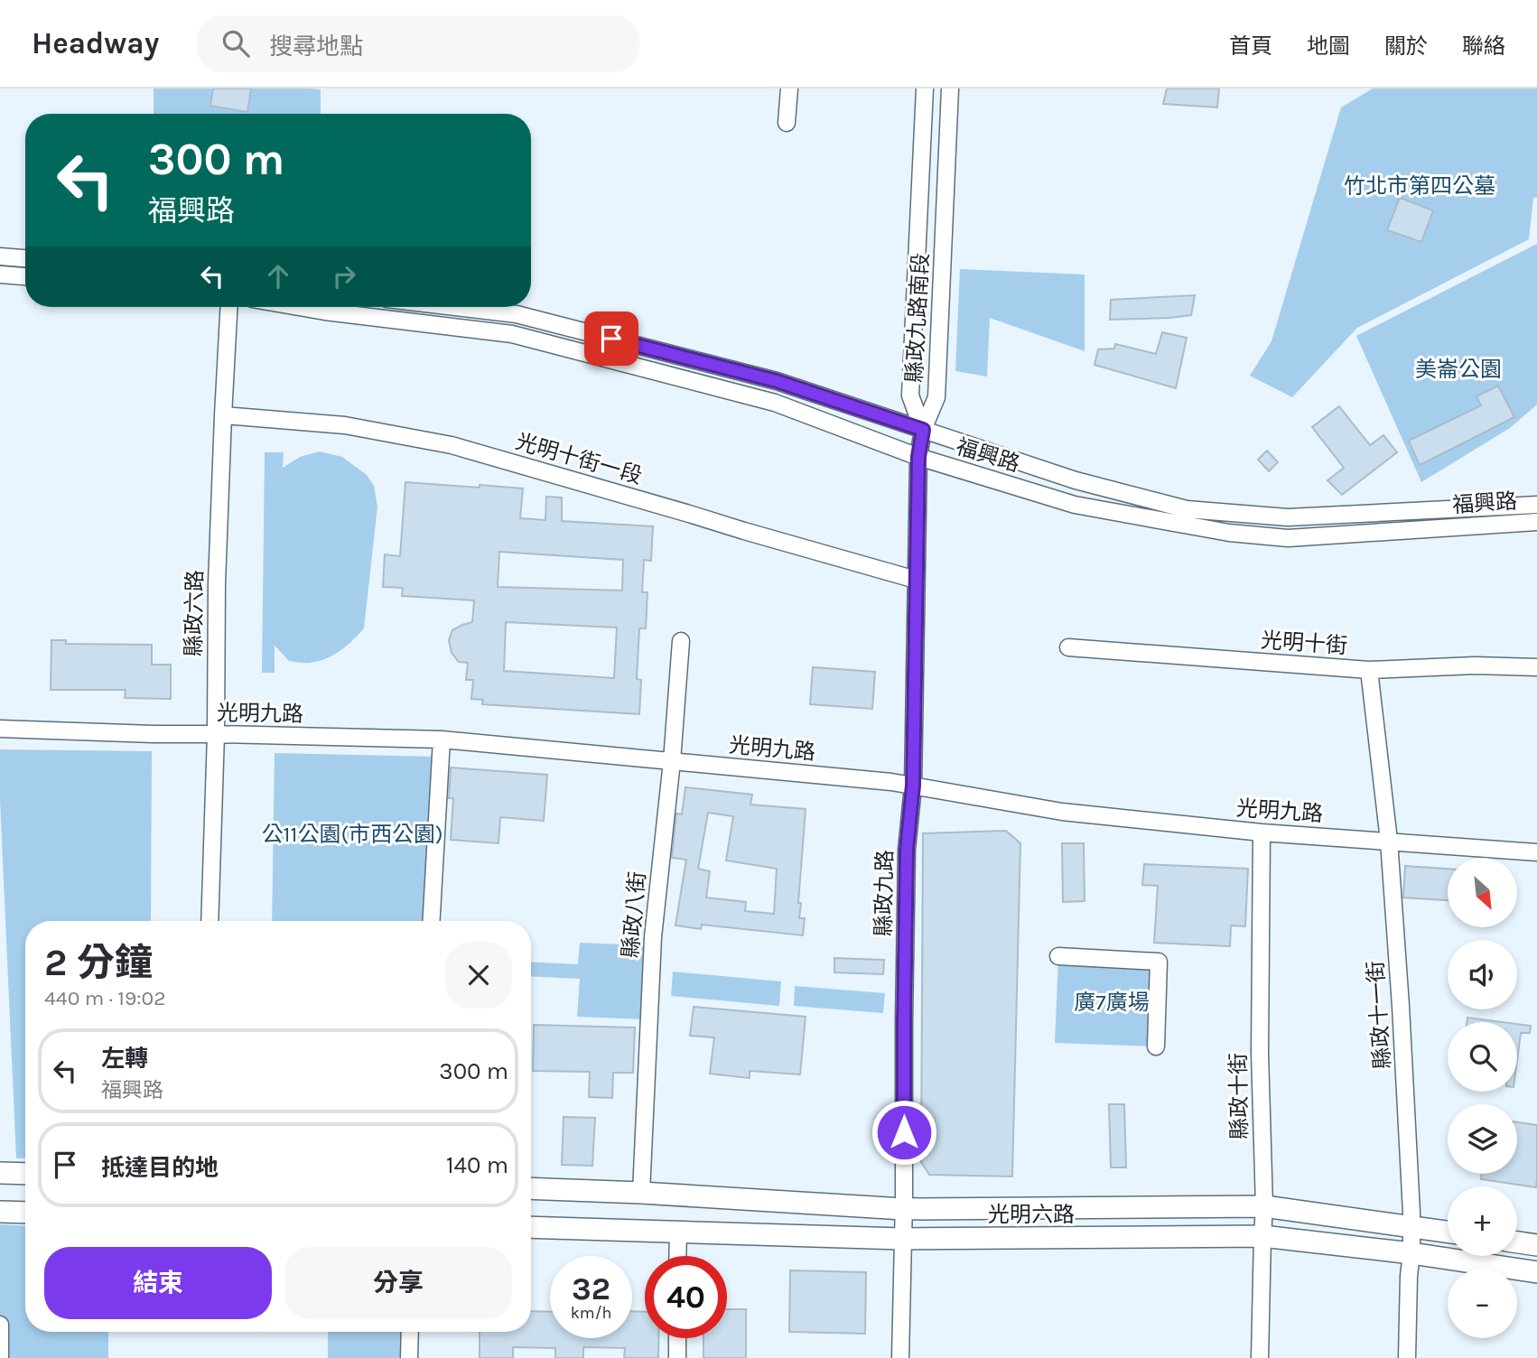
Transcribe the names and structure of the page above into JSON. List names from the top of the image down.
{
  "streets": {
    "main road": ["光明六路"],
    "street": [
      "縣政九路南段",
      "福興路",
      "光明十街一段",
      "縣政六路",
      "光明十街",
      "光明九路",
      "縣政九路",
      "縣政八街",
      "縣政十一街",
      "縣政十街"
    ]
  },
  "crossings": [
    ["縣政九路南段", "福興路"],
    ["縣政九路南段", "縣政九路"],
    ["福興路", "縣政九路"],
    ["光明十街一段", "縣政六路"],
    ["光明十街一段", "縣政九路"],
    ["縣政六路", "光明九路"],
    ["光明十街", "縣政十一街"],
    ["光明九路", "縣政九路"],
    ["光明九路", "縣政八街"],
    ["光明九路", "縣政十一街"],
    ["光明九路", "縣政十街"],
    ["縣政九路", "光明六路"],
    ["縣政八街", "光明六路"],
    ["縣政十一街", "光明六路"],
    ["縣政十街", "光明六路"]
  ],
  "parks": [
    "竹北市第四公墓",
    "美崙公園",
    "公11公園(市西公園)",
    "廣7廣場"
  ],
  "north": "bottom right",
  "page": {
    "header": "Headway",
    "search": "搜尋地點",
    "nav": [
      "首頁",
      "地圖",
      "關於",
      "聯絡"
    ],
    "turn": ["300 m", "福興路"],
    "map_buttons": ["+", "−"],
    "heading": ["2 分鐘", "440 m · 19:02"],
    "list": [
      {
        "name": "左轉",
        "note": "福興路",
        "value": "300 m"
      },
      {
        "name": "抵達目的地",
        "value": "140 m"
      }
    ],
    "buttons": ["結束", "分享"],
    "speed": "32 km/h",
    "limit": "40"
  }
}
